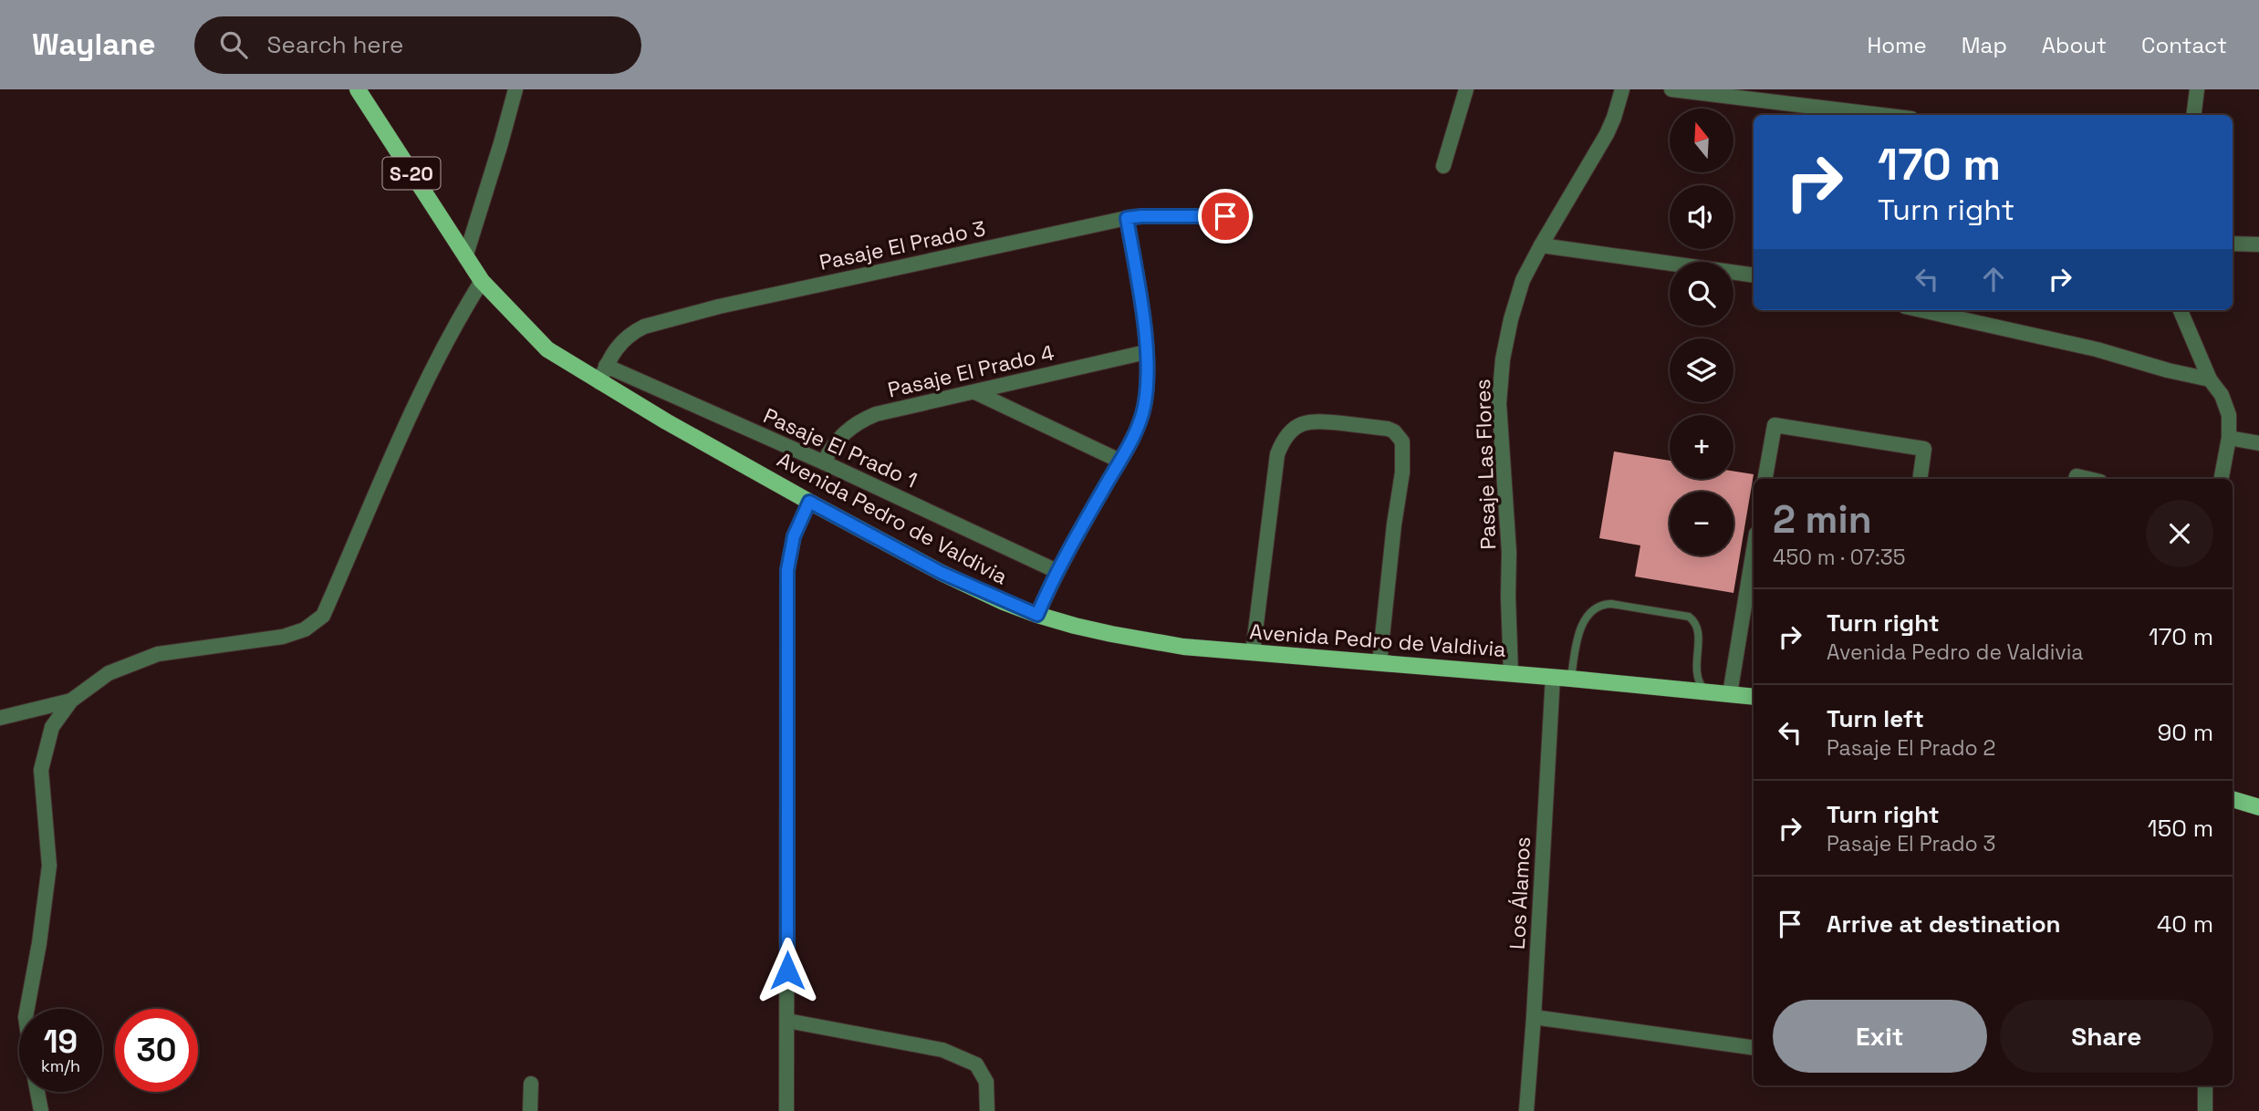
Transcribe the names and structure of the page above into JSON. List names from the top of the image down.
{
  "streets": {
    "main road": ["S-20", "Avenida Pedro de Valdivia"],
    "street": [
      "Pasaje El Prado 3",
      "Pasaje El Prado 4",
      "Pasaje El Prado 1",
      "Pasaje Las Flores",
      "Los Álamos"
    ]
  },
  "crossings": [
    ["Pasaje El Prado 3", "Pasaje El Prado 1"],
    ["Pasaje El Prado 3", "Avenida Pedro de Valdivia"],
    ["Pasaje El Prado 4", "Pasaje El Prado 1"],
    ["Pasaje Las Flores", "Avenida Pedro de Valdivia"],
    ["Avenida Pedro de Valdivia", "Los Álamos"]
  ],
  "north": "top",
  "page": {
    "header": "Waylane",
    "search": "Search here",
    "nav": [
      "Home",
      "Map",
      "About",
      "Contact"
    ],
    "map_buttons": ["+", "−"],
    "turn": ["170 m", "Turn right"],
    "heading": ["2 min", "450 m · 07:35"],
    "list": [
      {
        "name": "Turn right",
        "note": "Avenida Pedro de Valdivia",
        "value": "170 m"
      },
      {
        "name": "Turn left",
        "note": "Pasaje El Prado 2",
        "value": "90 m"
      },
      {
        "name": "Turn right",
        "note": "Pasaje El Prado 3",
        "value": "150 m"
      },
      {
        "name": "Arrive at destination",
        "value": "40 m"
      }
    ],
    "buttons": ["Exit", "Share"],
    "speed": "19 km/h",
    "limit": "30"
  }
}
